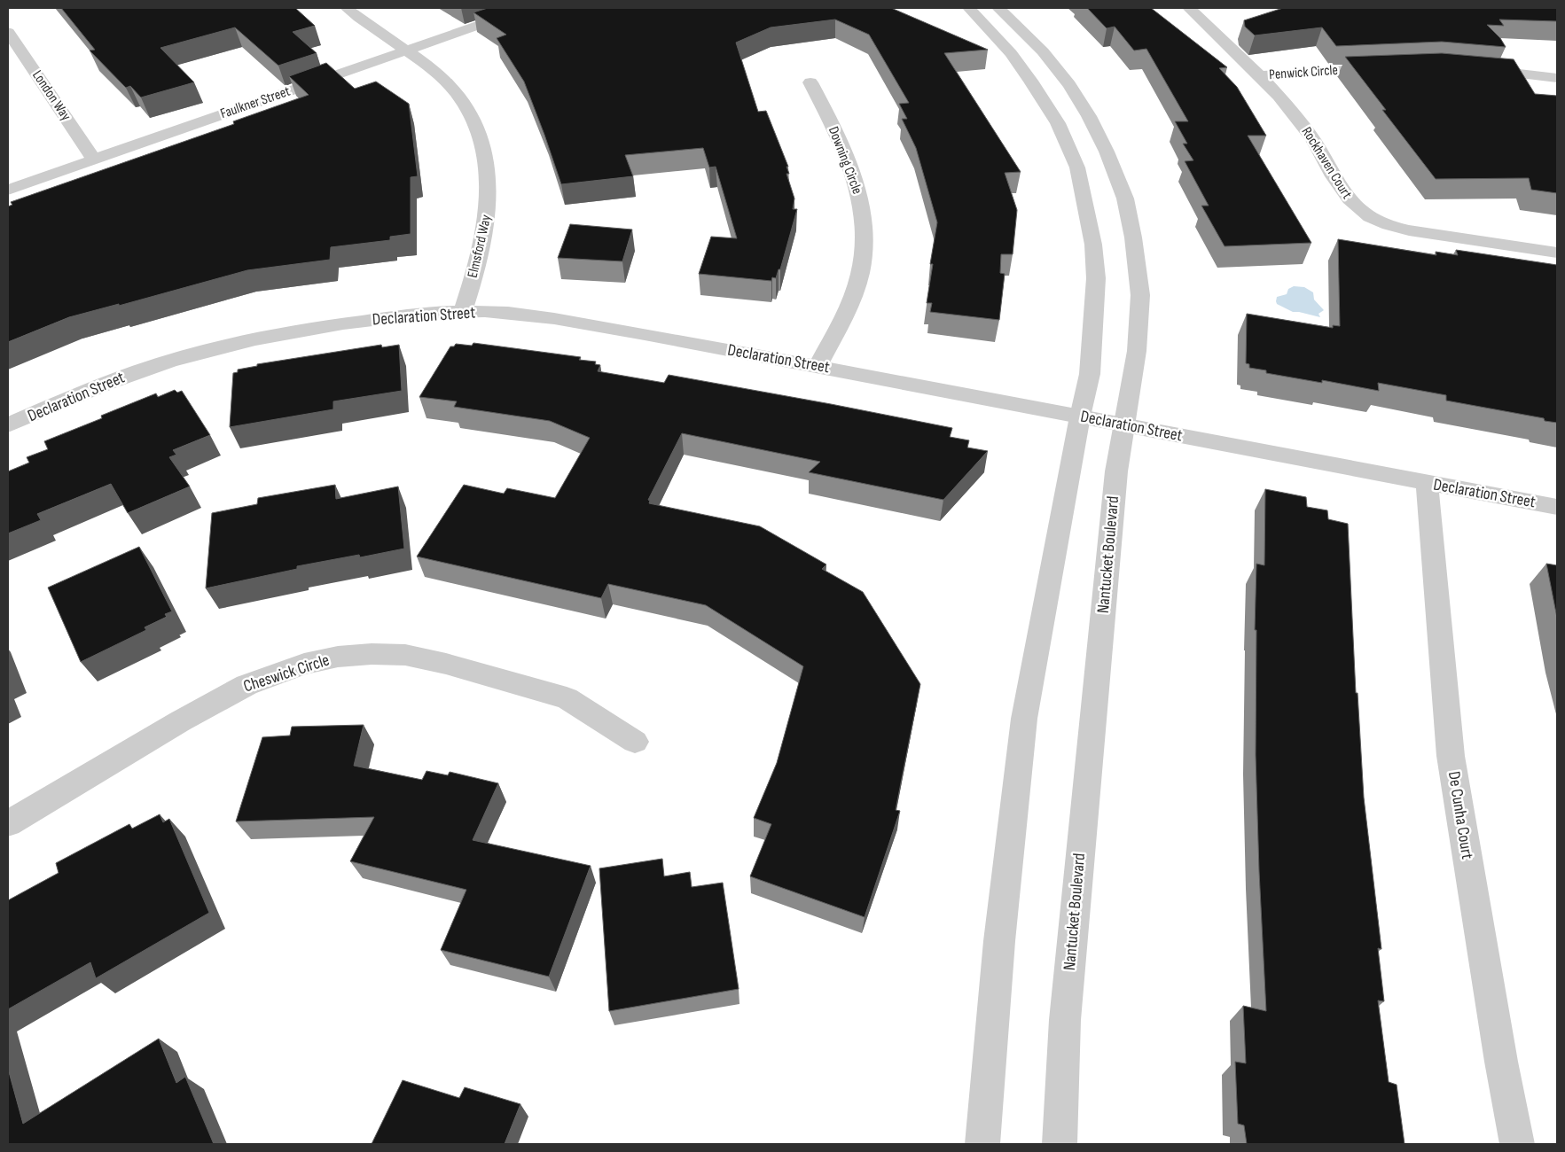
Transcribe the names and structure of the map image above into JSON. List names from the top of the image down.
{
  "streets": {
    "street": [
      "Penwick Circle",
      "London Way",
      "Faulkner Street",
      "Downing Circle",
      "Rockhaven Court",
      "Elmsford Way",
      "Declaration Street",
      "Nantucket Boulevard",
      "Cheswick Circle",
      "De Cunha Court"
    ]
  },
  "crossings": [
    ["Penwick Circle", "Rockhaven Court"],
    ["London Way", "Faulkner Street"],
    ["Faulkner Street", "Elmsford Way"],
    ["Downing Circle", "Declaration Street"],
    ["Elmsford Way", "Declaration Street"],
    ["Declaration Street", "Nantucket Boulevard"],
    ["Declaration Street", "De Cunha Court"]
  ]
}
